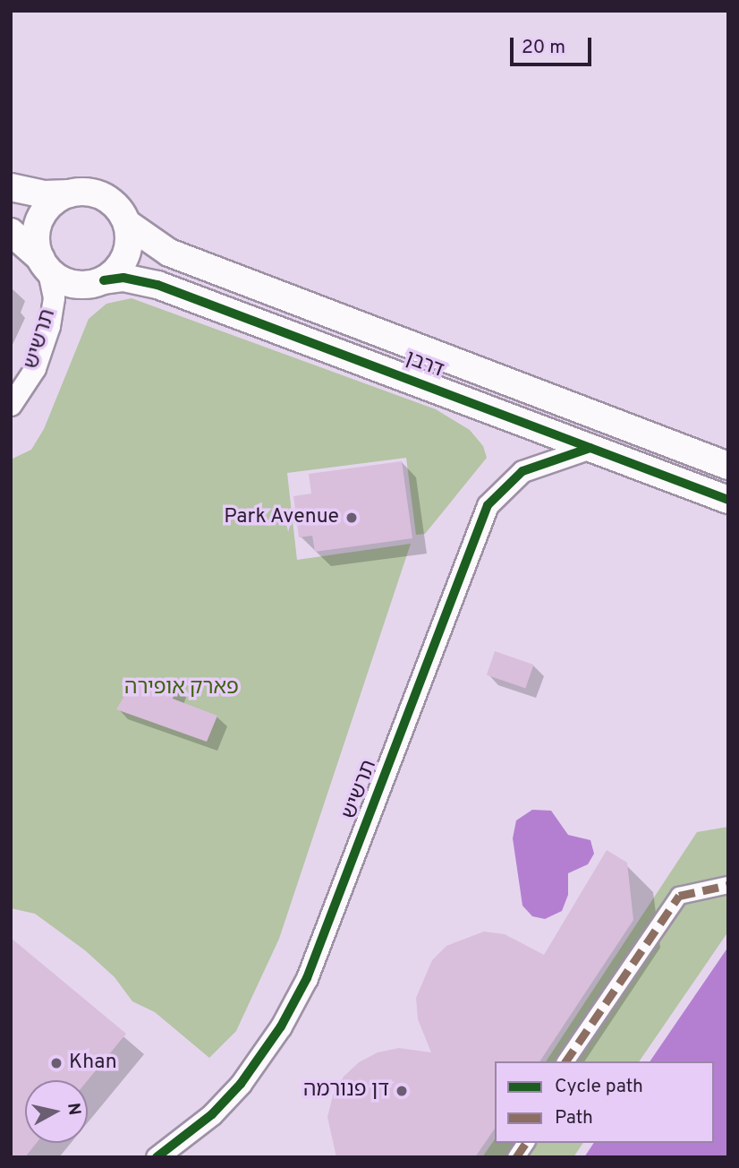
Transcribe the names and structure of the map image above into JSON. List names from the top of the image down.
{
  "streets": {
    "street": ["תרשיש", "דרבן"]
  },
  "crossings": [
    ["תרשיש", "דרבן"]
  ],
  "parks": ["פארק אופירה"],
  "places": ["Park Avenue", "Khan", "דן פנורמה"],
  "legend": ["Cycle path", "Path"],
  "scale_bar": "20 m",
  "north": "right"
}
